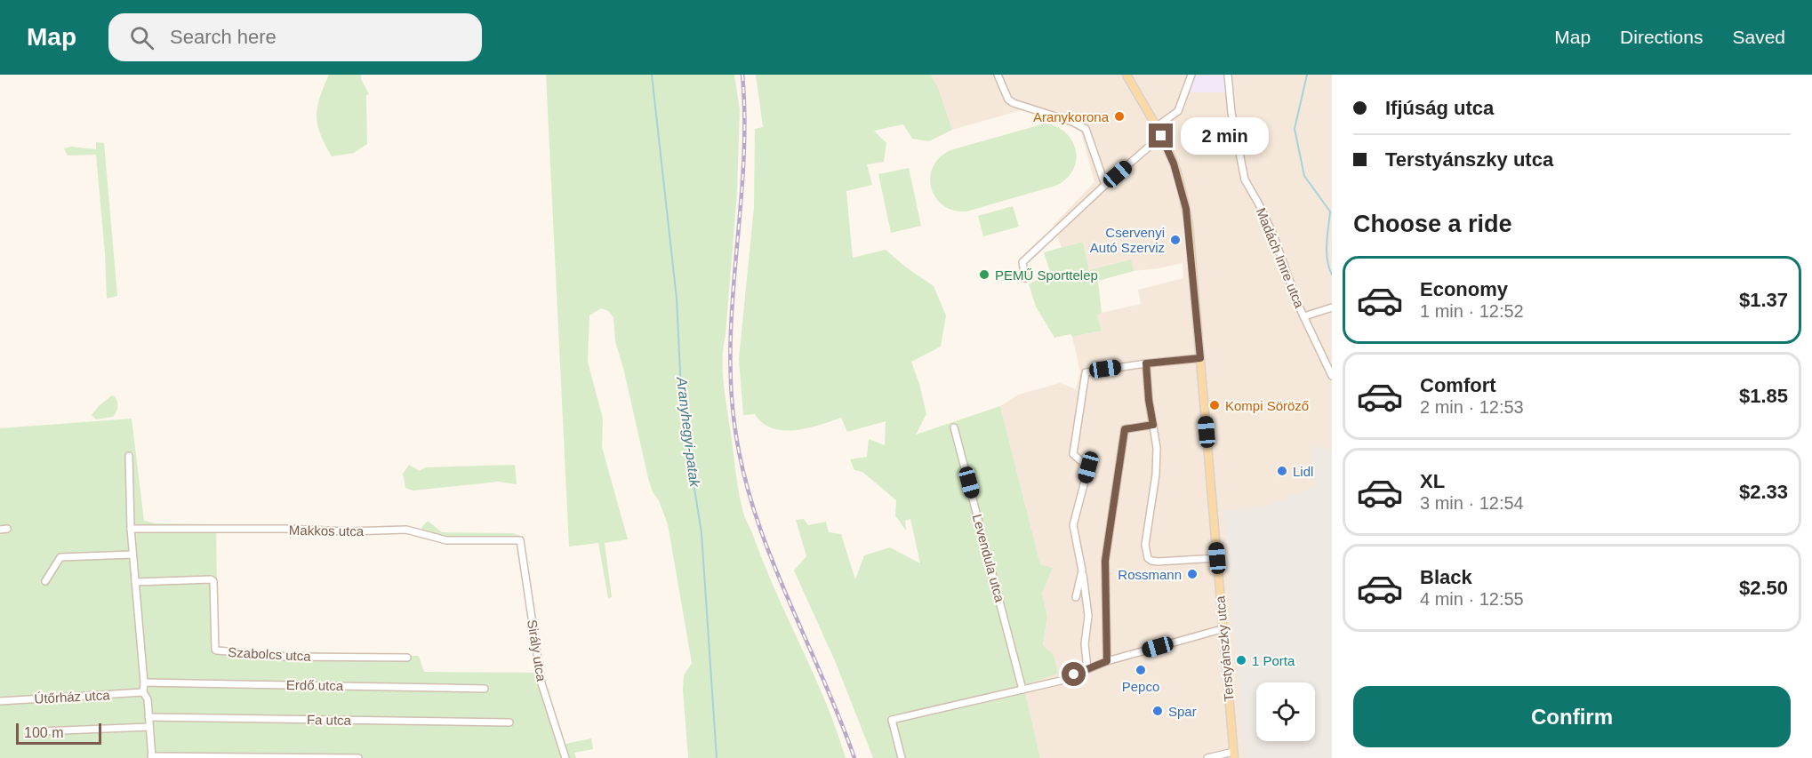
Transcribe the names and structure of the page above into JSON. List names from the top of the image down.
{
  "streets": {
    "main road": ["Terstyánszky utca"],
    "street": [
      "Madách Imre utca",
      "Makkos utca",
      "Levendula utca",
      "Sirály utca",
      "Szabolcs utca",
      "Erdő utca",
      "Útőrház utca",
      "Fa utca"
    ]
  },
  "crossings": [
    ["Makkos utca", "Sirály utca"]
  ],
  "water": ["Aranyhegyi-patak"],
  "places": [
    "Aranykorona",
    "Cservenyi Autó Szerviz",
    "PEMŰ Sporttelep",
    "Kompi Söröző",
    "Lidl",
    "Rossmann",
    "1 Porta",
    "Pepco",
    "Spar"
  ],
  "scale_bar": "100 m",
  "page": {
    "header": "Map",
    "search": "Search here",
    "nav": ["Map", "Directions", "Saved"],
    "banner": ["Ifjúság utca", "Terstyánszky utca"],
    "bubble": "2 min",
    "heading": "Choose a ride",
    "list": [
      {
        "name": "Economy",
        "note": "1 min · 12:52",
        "value": "$1.37"
      },
      {
        "name": "Comfort",
        "note": "2 min · 12:53",
        "value": "$1.85"
      },
      {
        "name": "XL",
        "note": "3 min · 12:54",
        "value": "$2.33"
      },
      {
        "name": "Black",
        "note": "4 min · 12:55",
        "value": "$2.50"
      }
    ],
    "buttons": "Confirm",
    "scale": "100 m"
  }
}
